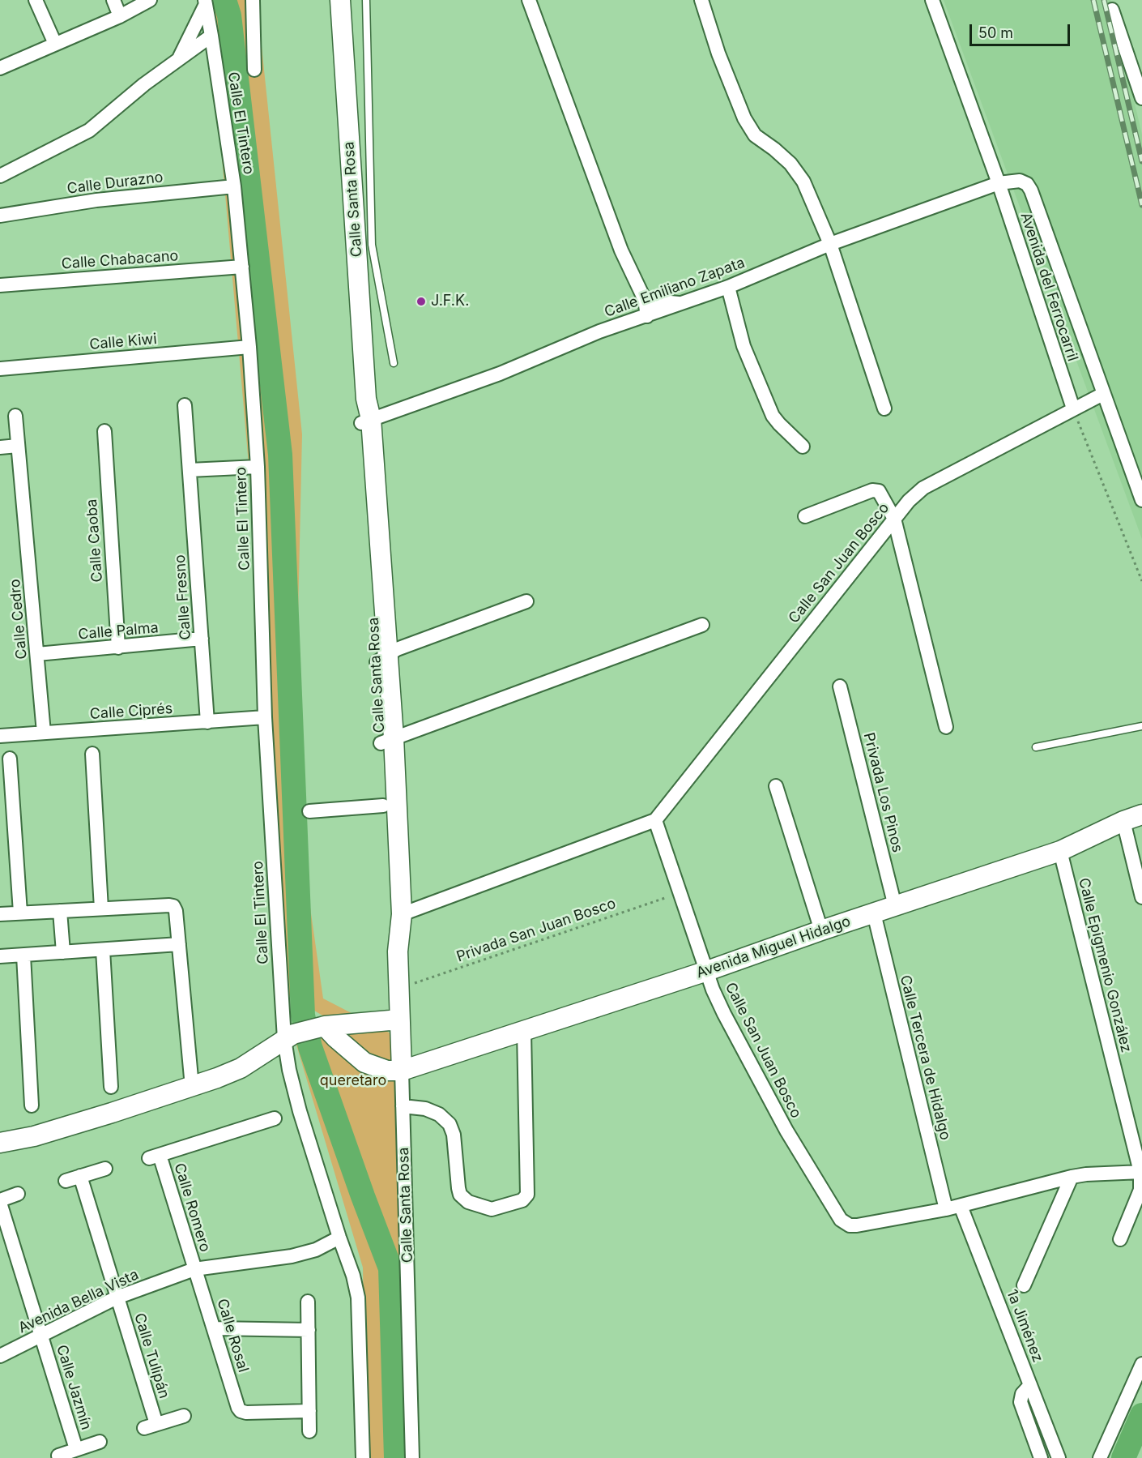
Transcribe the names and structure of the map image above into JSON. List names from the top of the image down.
{
  "streets": {
    "street": [
      "Calle El Tintero",
      "Calle Durazno",
      "Calle Santa Rosa",
      "Calle Chabacano",
      "Avenida del Ferrocarril",
      "Calle Emiliano Zapata",
      "Calle Kiwi",
      "Calle Caoba",
      "Calle San Juan Bosco",
      "Calle Fresno",
      "Calle Cedro",
      "Calle Palma",
      "Calle Ciprés",
      "Privada Los Pinos",
      "Avenida Miguel Hidalgo",
      "Calle Epigmenio González",
      "Calle Tercera de Hidalgo",
      "Calle Romero",
      "Avenida Bella Vista",
      "1a Jiménez",
      "Calle Rosal",
      "Calle Tulipán",
      "Calle Jazmín"
    ],
    "path": ["Privada San Juan Bosco"]
  },
  "crossings": [
    ["Calle El Tintero", "Calle Durazno"],
    ["Calle El Tintero", "Calle Chabacano"],
    ["Calle El Tintero", "Calle Kiwi"],
    ["Calle El Tintero", "Calle Ciprés"],
    ["Calle El Tintero", "Avenida Bella Vista"],
    ["Calle Santa Rosa", "Calle Emiliano Zapata"],
    ["Calle Santa Rosa", "Privada San Juan Bosco"],
    ["Calle Santa Rosa", "Avenida Miguel Hidalgo"],
    ["Avenida del Ferrocarril", "Calle Emiliano Zapata"],
    ["Avenida del Ferrocarril", "Calle San Juan Bosco"],
    ["Calle Emiliano Zapata", "Calle San Juan Bosco"],
    ["Calle Caoba", "Calle Palma"],
    ["Calle San Juan Bosco", "Privada San Juan Bosco"],
    ["Calle San Juan Bosco", "Avenida Miguel Hidalgo"],
    ["Calle San Juan Bosco", "Calle Tercera de Hidalgo"],
    ["Calle Fresno", "Calle Palma"],
    ["Calle Fresno", "Calle Ciprés"],
    ["Calle Cedro", "Calle Palma"],
    ["Calle Cedro", "Calle Ciprés"],
    ["Privada Los Pinos", "Avenida Miguel Hidalgo"],
    ["Avenida Miguel Hidalgo", "Calle Epigmenio González"],
    ["Avenida Miguel Hidalgo", "Calle Tercera de Hidalgo"],
    ["Calle Romero", "Avenida Bella Vista"],
    ["Calle Romero", "Calle Rosal"],
    ["Avenida Bella Vista", "Calle Rosal"],
    ["Avenida Bella Vista", "Calle Tulipán"],
    ["Avenida Bella Vista", "Calle Jazmín"]
  ],
  "parks": ["queretaro"],
  "places": ["J.F.K."],
  "scale_bar": "50 m"
}
